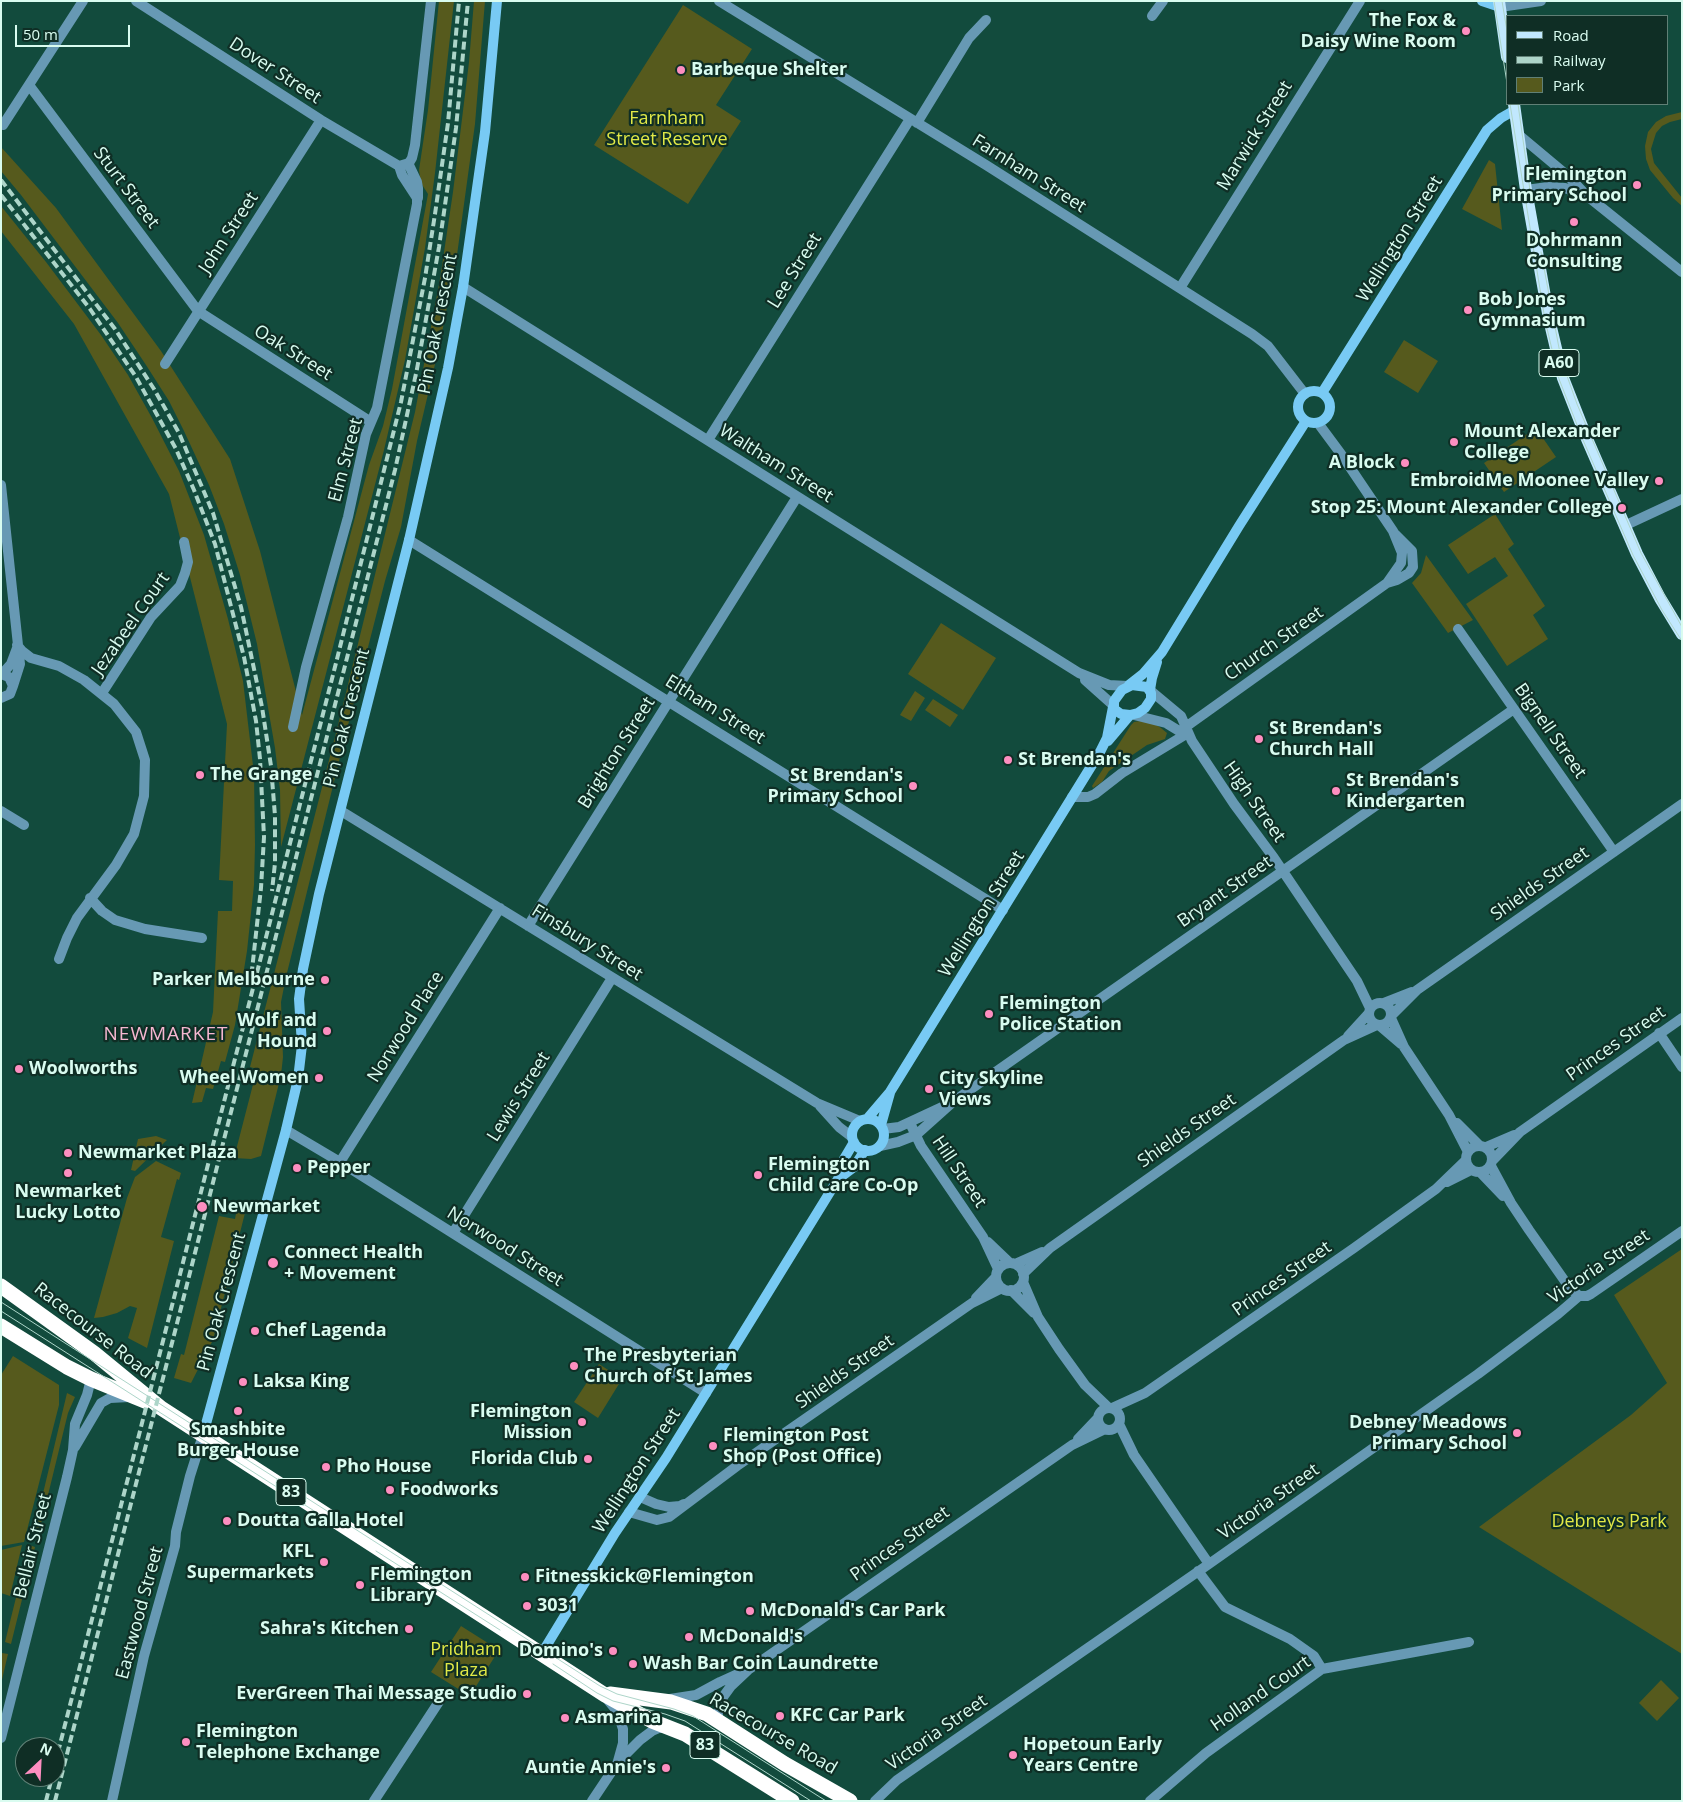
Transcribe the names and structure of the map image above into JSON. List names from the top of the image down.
{
  "streets": {
    "highway": ["Racecourse Road", "83"],
    "main road": ["A60"],
    "street": [
      "Dover Street",
      "Marwick Street",
      "Farnham Street",
      "Sturt Street",
      "John Street",
      "Wellington Street",
      "Lee Street",
      "Pin Oak Crescent",
      "Oak Street",
      "Elm Street",
      "Waltham Street",
      "Jezabeel Court",
      "Church Street",
      "Eltham Street",
      "Bignell Street",
      "Brighton Street",
      "High Street",
      "Shields Street",
      "Bryant Street",
      "Finsbury Street",
      "Norwood Place",
      "Princes Street",
      "Lewis Street",
      "Hill Street",
      "Norwood Street",
      "Victoria Street",
      "Bellair Street",
      "Eastwood Street",
      "Holland Court"
    ]
  },
  "crossings": [
    ["Dover Street", "John Street"],
    ["Dover Street", "Elm Street"],
    ["Marwick Street", "Farnham Street"],
    ["Farnham Street", "Wellington Street"],
    ["Farnham Street", "Lee Street"],
    ["Sturt Street", "John Street"],
    ["Sturt Street", "Oak Street"],
    ["John Street", "Oak Street"],
    ["Wellington Street", "A60"],
    ["Wellington Street", "Waltham Street"],
    ["Wellington Street", "Church Street"],
    ["Wellington Street", "Eltham Street"],
    ["Wellington Street", "High Street"],
    ["Wellington Street", "Shields Street"],
    ["Wellington Street", "Bryant Street"],
    ["Wellington Street", "Finsbury Street"],
    ["Wellington Street", "Norwood Street"],
    ["Wellington Street", "Racecourse Road"],
    ["Lee Street", "Waltham Street"],
    ["Pin Oak Crescent", "Waltham Street"],
    ["Pin Oak Crescent", "Eltham Street"],
    ["Pin Oak Crescent", "Finsbury Street"],
    ["Pin Oak Crescent", "Norwood Street"],
    ["Pin Oak Crescent", "Racecourse Road"],
    ["Pin Oak Crescent", "Eastwood Street"],
    ["Oak Street", "Elm Street"],
    ["Waltham Street", "Brighton Street"],
    ["Waltham Street", "High Street"],
    ["Church Street", "High Street"],
    ["Eltham Street", "Brighton Street"],
    ["Bignell Street", "Shields Street"],
    ["Bignell Street", "Bryant Street"],
    ["Brighton Street", "Finsbury Street"],
    ["High Street", "Shields Street"],
    ["High Street", "Bryant Street"],
    ["Shields Street", "Hill Street"],
    ["Bryant Street", "Finsbury Street"],
    ["Bryant Street", "Hill Street"],
    ["Finsbury Street", "Norwood Place"],
    ["Finsbury Street", "Lewis Street"],
    ["Norwood Place", "Norwood Street"],
    ["Princes Street", "Racecourse Road"],
    ["Lewis Street", "Norwood Street"],
    ["Racecourse Road", "Bellair Street"],
    ["Racecourse Road", "Eastwood Street"]
  ],
  "districts": ["NEWMARKET"],
  "parks": ["Farnham Street Reserve", "Debneys Park", "Pridham Plaza"],
  "places": [
    "The Fox & Daisy Wine Room",
    "Barbeque Shelter",
    "Flemington Primary School",
    "Dohrmann Consulting",
    "Bob Jones Gymnasium",
    "Mount Alexander College",
    "A Block",
    "EmbroidMe Moonee Valley",
    "Stop 25: Mount Alexander College",
    "St Brendan's Church Hall",
    "St Brendan's",
    "The Grange",
    "St Brendan's Primary School",
    "St Brendan's Kindergarten",
    "Parker Melbourne",
    "Flemington Police Station",
    "Wolf and Hound",
    "Woolworths",
    "Wheel Women",
    "City Skyline Views",
    "Newmarket Plaza",
    "Pepper",
    "Newmarket Lucky Lotto",
    "Flemington Child Care Co-Op",
    "Newmarket",
    "Connect Health + Movement",
    "Chef Lagenda",
    "The Presbyterian Church of St James",
    "Laksa King",
    "Smashbite Burger House",
    "Flemington Mission",
    "Debney Meadows Primary School",
    "Flemington Post Shop (Post Office)",
    "Florida Club",
    "Pho House",
    "Foodworks",
    "Doutta Galla Hotel",
    "KFL Supermarkets",
    "Fitnesskick@Flemington",
    "Flemington Library",
    "3031",
    "McDonald's Car Park",
    "Sahra's Kitchen",
    "McDonald's",
    "Domino's",
    "Wash Bar Coin Laundrette",
    "EverGreen Thai Message Studio",
    "KFC Car Park",
    "Asmarina",
    "Flemington Telephone Exchange",
    "Hopetoun Early Years Centre",
    "Auntie Annie's"
  ],
  "legend": ["Road", "Railway", "Park"],
  "scale_bar": "50 m",
  "north": "top right"
}
